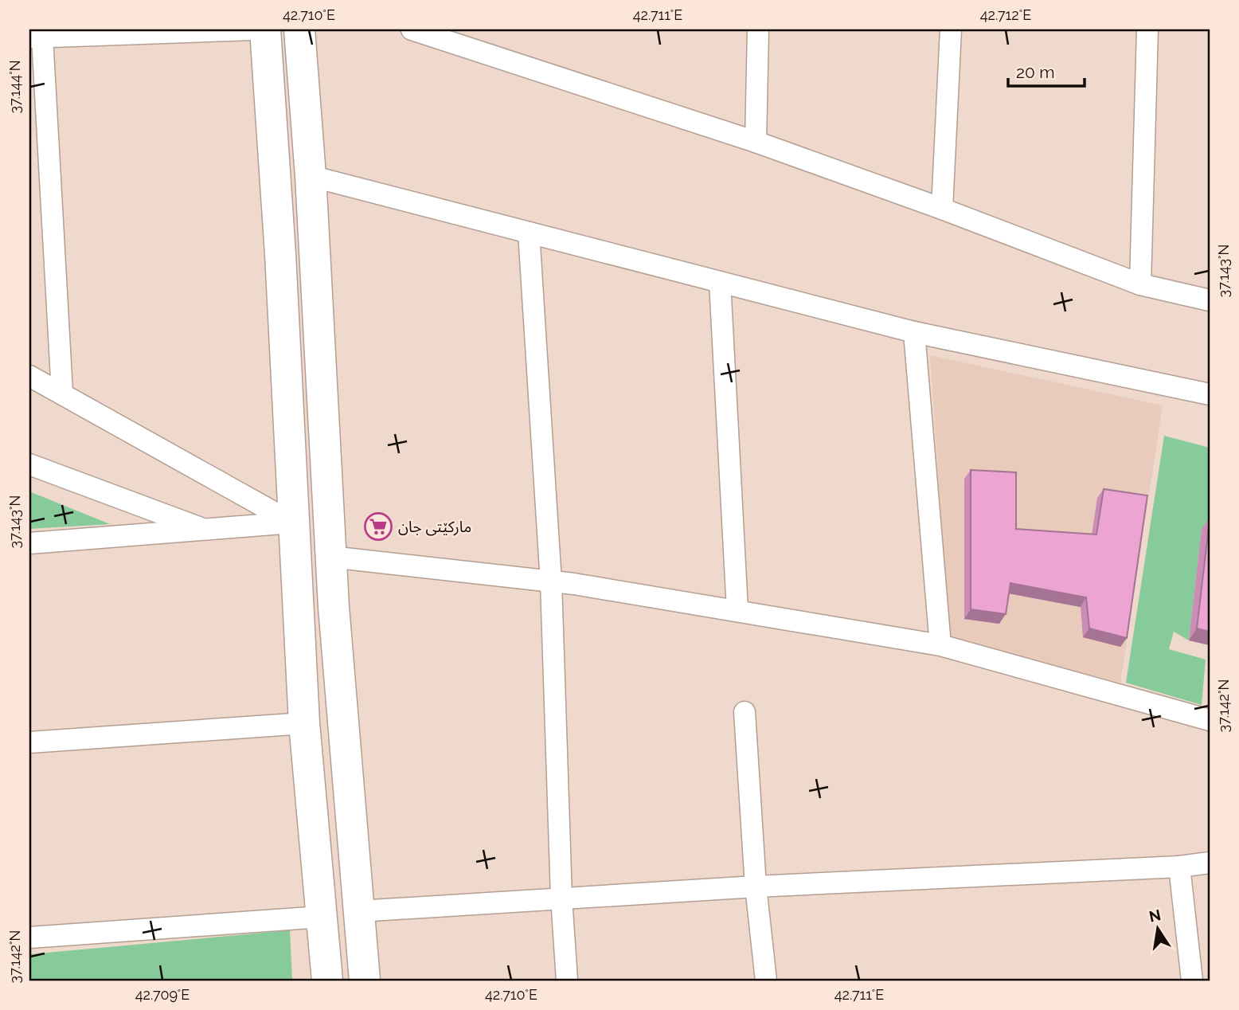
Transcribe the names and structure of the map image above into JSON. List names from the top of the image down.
{
  "places": {
    "supermarket": ["مارکێتی جان"]
  },
  "scale_bar": "20 m",
  "north": "top",
  "coordinates": [
    "42.710°E",
    "42.711°E",
    "42.712°E",
    "37.144°N",
    "37.143°N",
    "37.142°N",
    "42.709°E"
  ]
}
